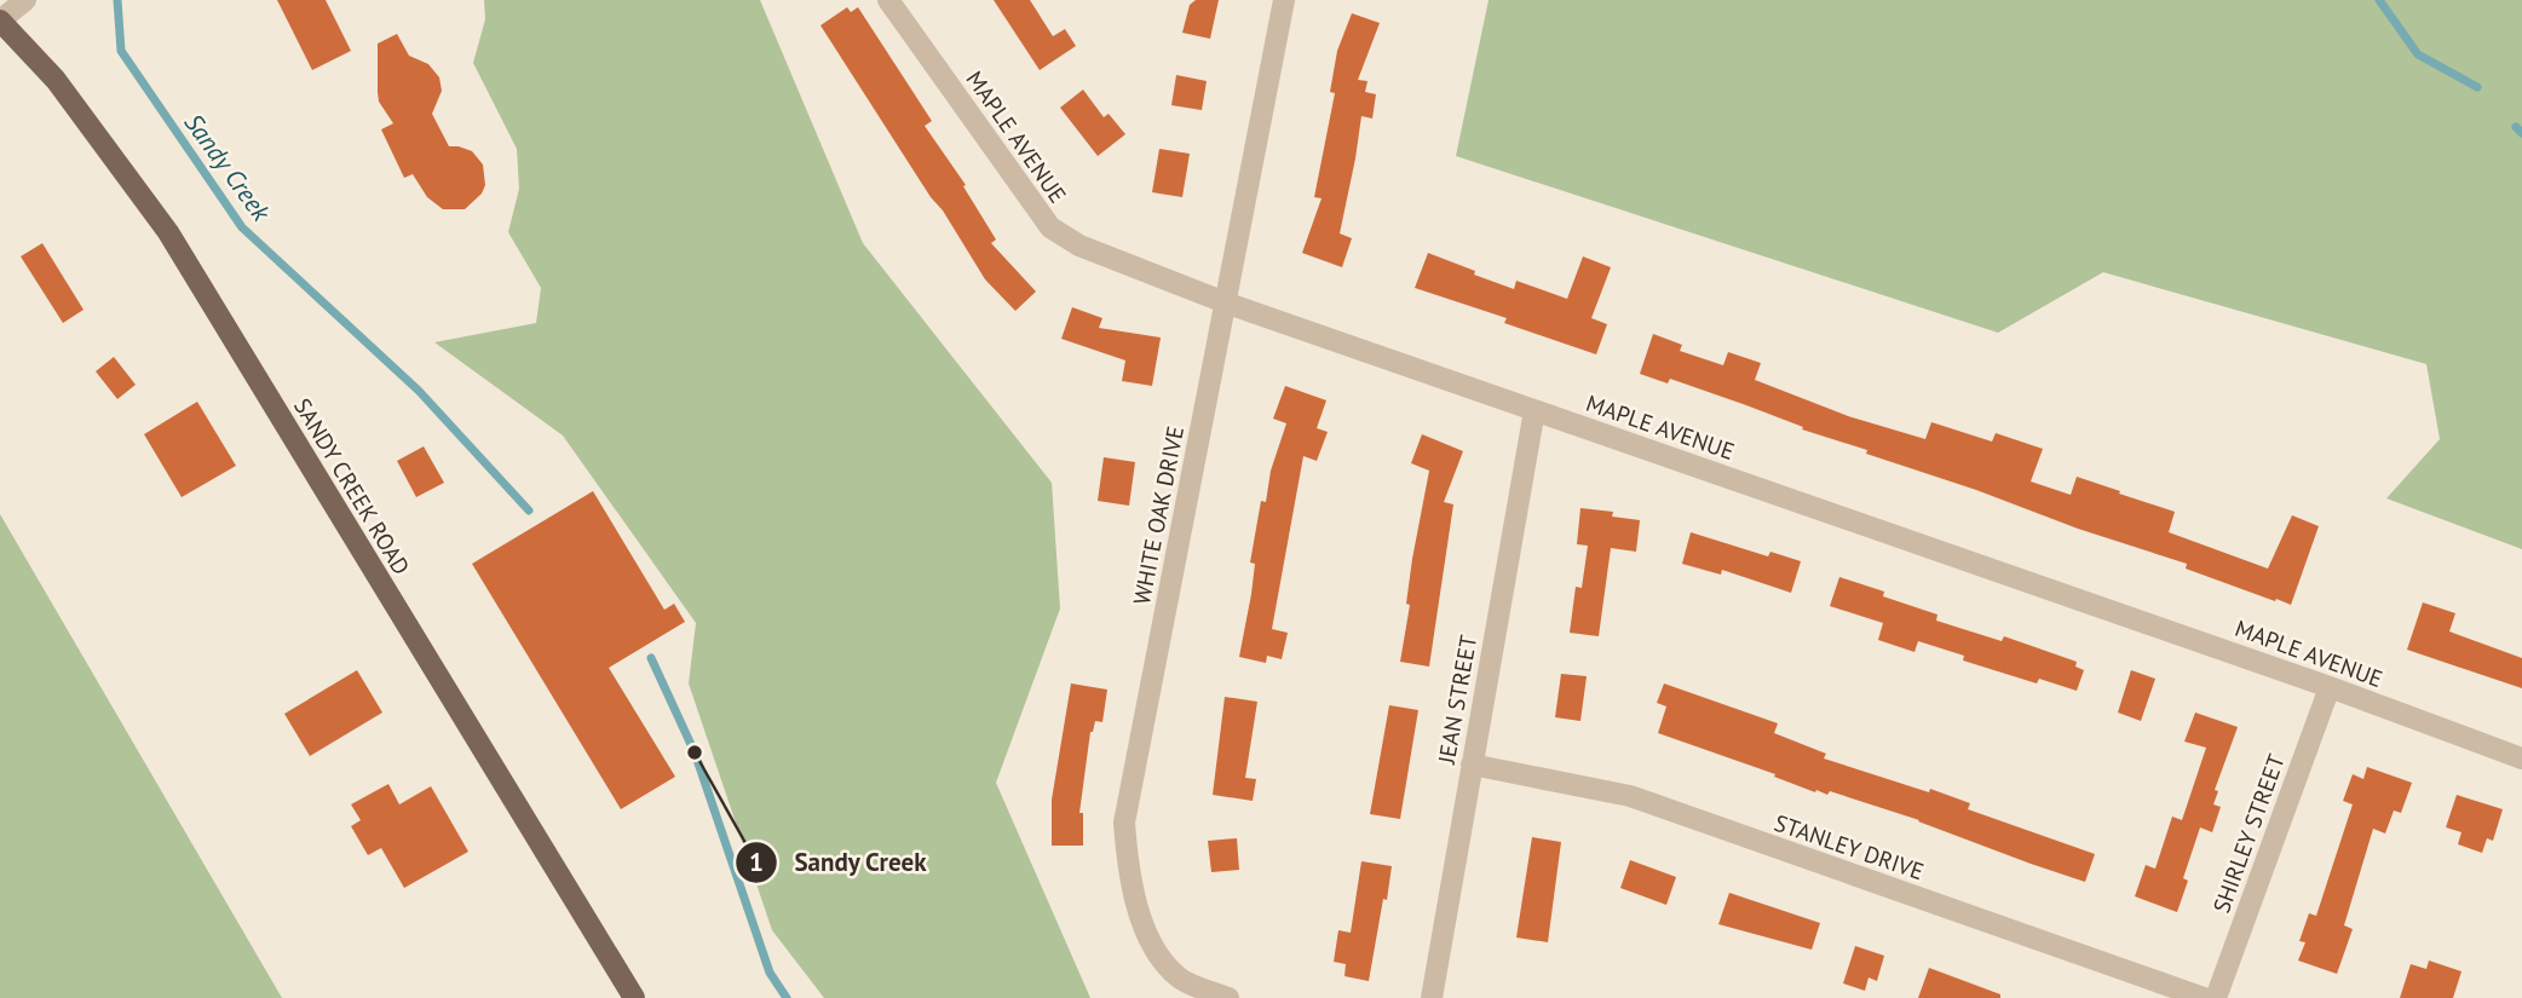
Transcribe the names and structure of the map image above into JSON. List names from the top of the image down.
{
  "streets": {
    "main road": ["SANDY CREEK ROAD"],
    "street": [
      "MAPLE AVENUE",
      "WHITE OAK DRIVE",
      "JEAN STREET",
      "SHIRLEY STREET",
      "STANLEY DRIVE"
    ]
  },
  "crossings": [
    ["MAPLE AVENUE", "WHITE OAK DRIVE"],
    ["MAPLE AVENUE", "JEAN STREET"],
    ["MAPLE AVENUE", "SHIRLEY STREET"],
    ["JEAN STREET", "STANLEY DRIVE"]
  ],
  "water": ["Sandy Creek"],
  "places": ["Sandy Creek"]
}
